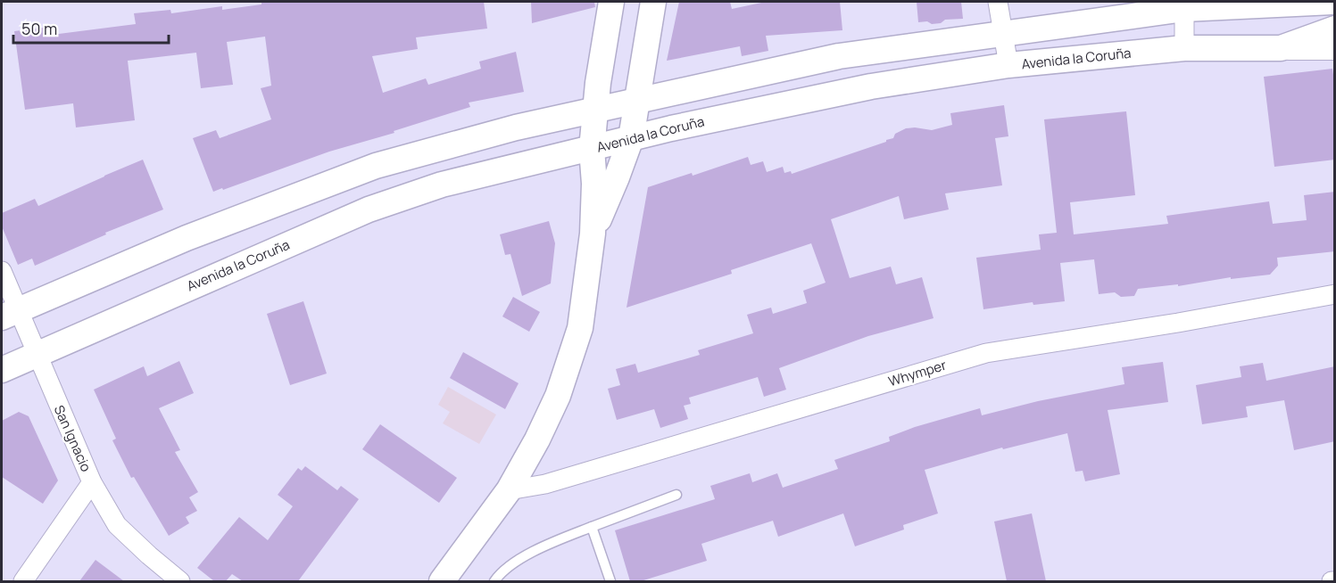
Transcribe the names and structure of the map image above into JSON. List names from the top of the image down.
{
  "streets": {
    "main road": ["Avenida la Coruña"],
    "street": ["Whymper", "San Ignacio"]
  },
  "crossings": [
    ["Avenida la Coruña", "San Ignacio"]
  ],
  "scale_bar": "50 m"
}
